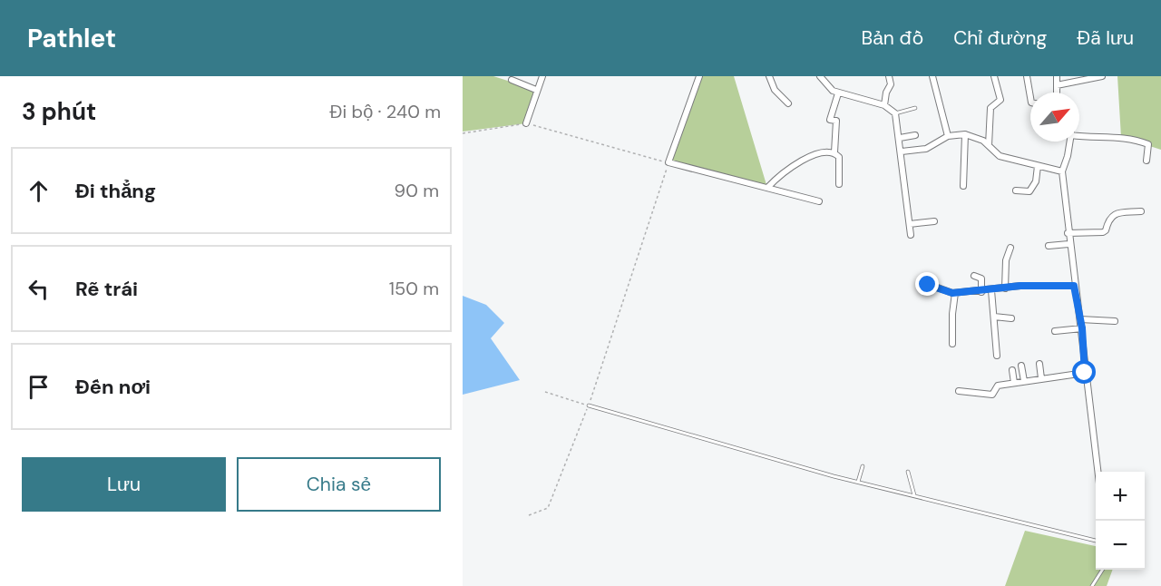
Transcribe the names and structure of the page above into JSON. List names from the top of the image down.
{
  "north": "top right",
  "page": {
    "header": "Pathlet",
    "nav": ["Bản đồ", "Chỉ đường", "Đã lưu"],
    "heading": ["3 phút", "Đi bộ · 240 m"],
    "list": [
      ["Đi thẳng", "90 m"],
      ["Rẽ trái", "150 m"],
      "Đến nơi"
    ],
    "buttons": ["Lưu", "Chia sẻ"],
    "map_buttons": ["+", "−"]
  }
}
